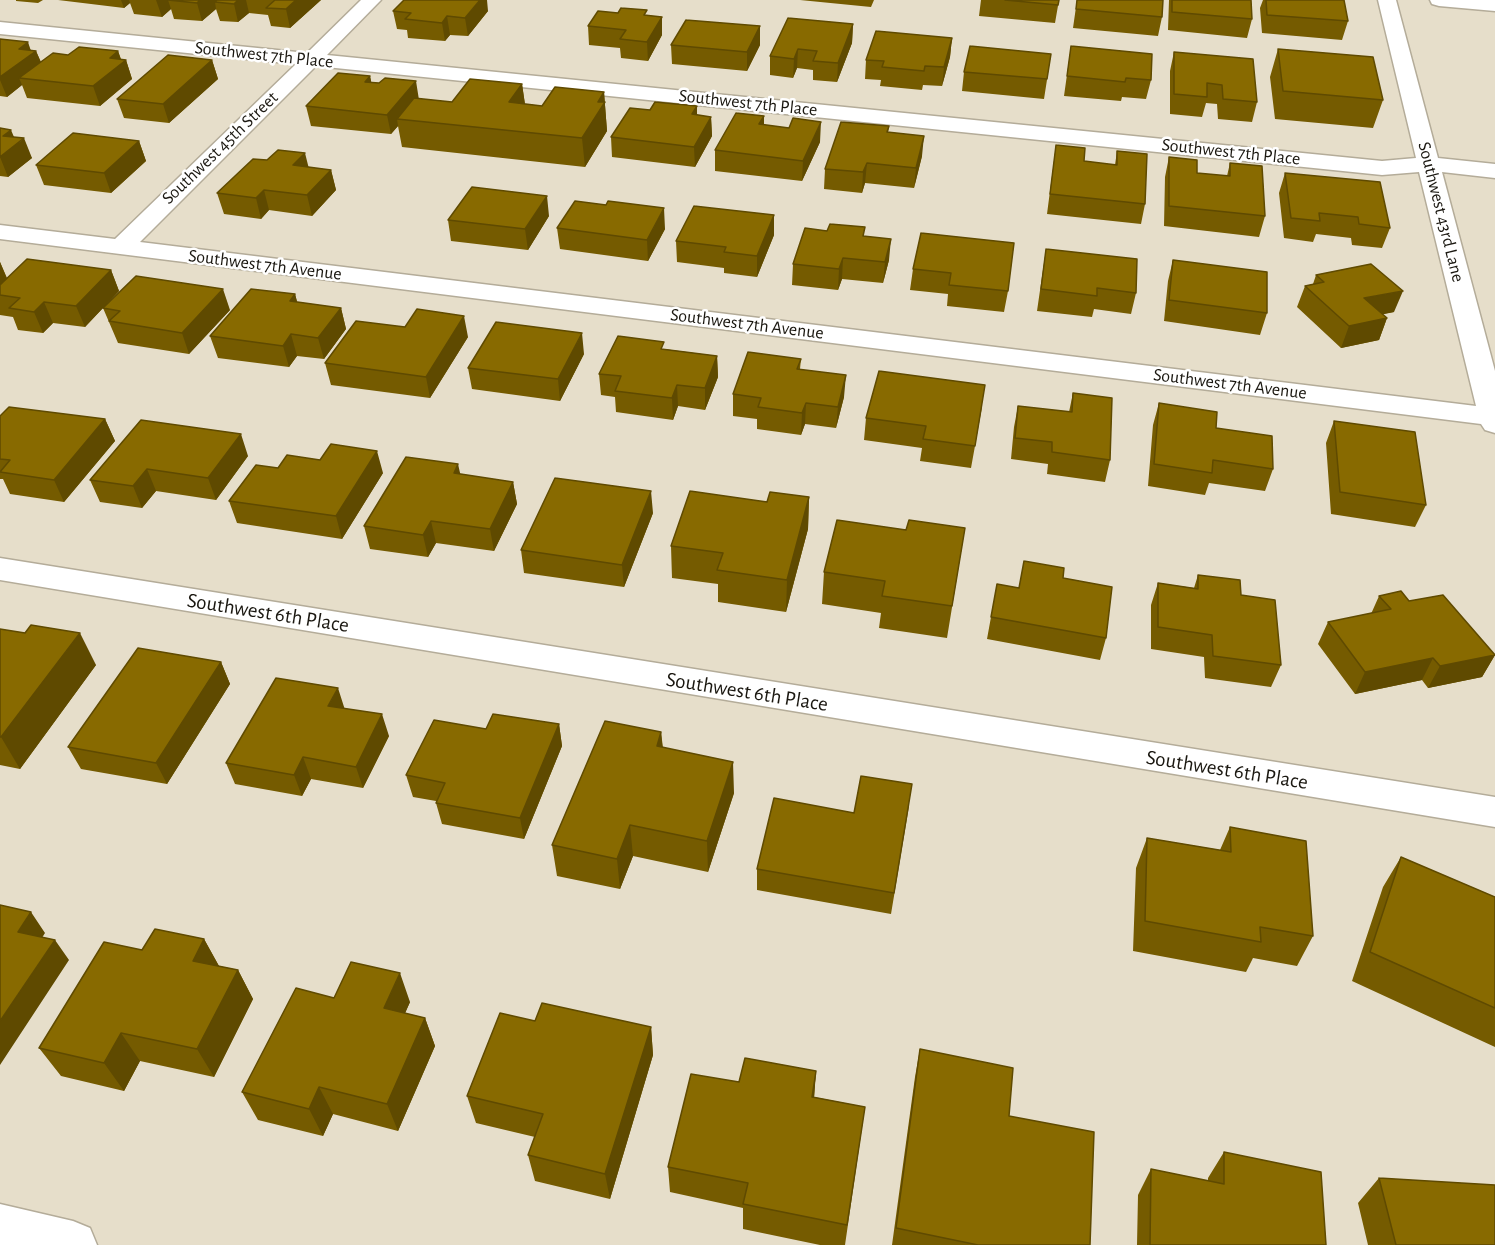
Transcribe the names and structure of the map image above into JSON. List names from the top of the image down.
{
  "streets": {
    "street": [
      "Southwest 7th Place",
      "Southwest 45th Street",
      "Southwest 43rd Lane",
      "Southwest 7th Avenue",
      "Southwest 6th Place"
    ]
  },
  "crossings": [
    ["Southwest 7th Place", "Southwest 45th Street"],
    ["Southwest 7th Place", "Southwest 43rd Lane"],
    ["Southwest 45th Street", "Southwest 7th Avenue"],
    ["Southwest 43rd Lane", "Southwest 7th Avenue"]
  ]
}
